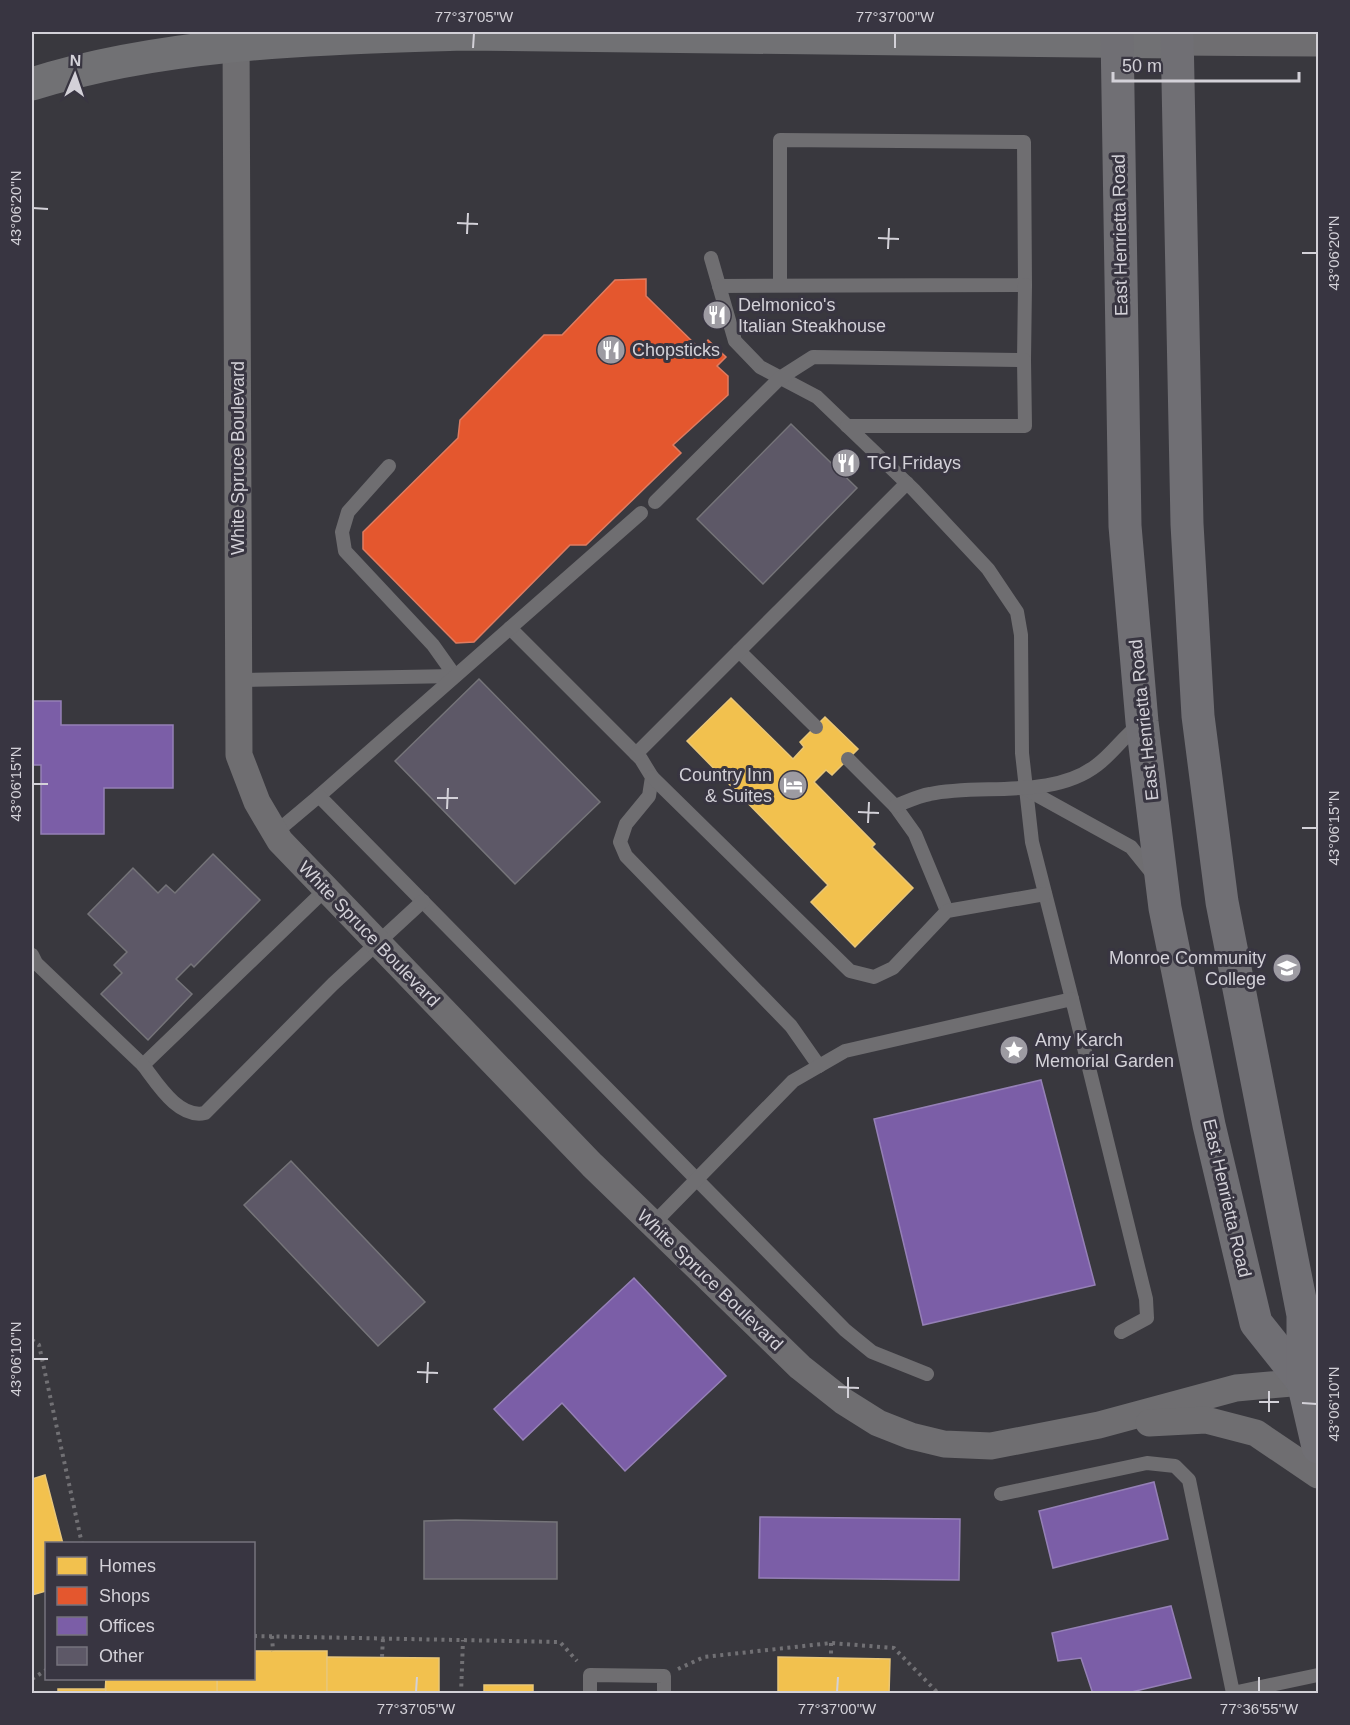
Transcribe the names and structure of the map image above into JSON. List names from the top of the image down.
{
  "streets": {
    "main road": ["East Henrietta Road"],
    "street": ["White Spruce Boulevard"]
  },
  "crossings": [
    ["East Henrietta Road", "White Spruce Boulevard"]
  ],
  "places": {
    "restaurant": ["Delmonico's Italian Steakhouse", "Chopsticks", "TGI Fridays"],
    "hotel": ["Country Inn & Suites"],
    "school or university": ["Monroe Community College"],
    "place": ["Amy Karch Memorial Garden"]
  },
  "legend": [
    "Homes",
    "Shops",
    "Offices",
    "Other"
  ],
  "scale_bar": "50 m",
  "north": "top",
  "coordinates": [
    "77°37'05\"W",
    "77°37'00\"W",
    "43°06'20\"N",
    "43°06'15\"N",
    "43°06'10\"N",
    "77°36'55\"W"
  ]
}
